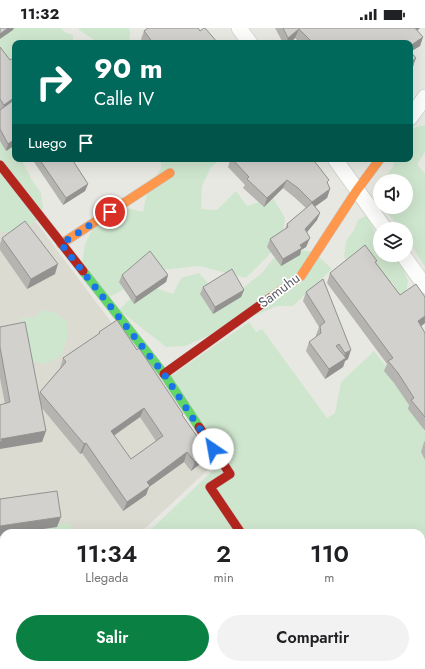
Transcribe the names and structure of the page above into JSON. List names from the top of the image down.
{
  "streets": {
    "street": ["Samuhu"]
  },
  "page": {
    "status": "11:32",
    "turn": ["90 m", "Calle IV"],
    "then": "Luego",
    "eta": [
      "11:34",
      "Llegada",
      "2",
      "min",
      "110",
      "m"
    ],
    "buttons": ["Salir", "Compartir"]
  }
}
